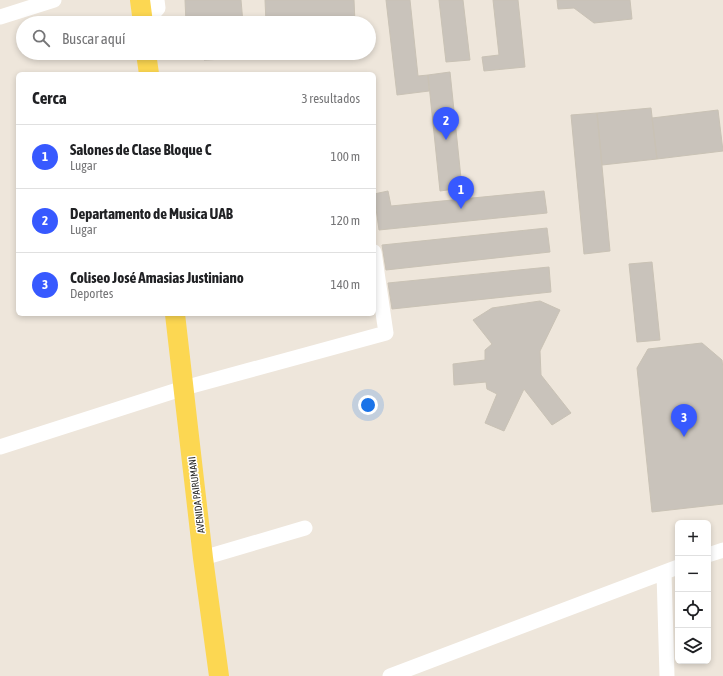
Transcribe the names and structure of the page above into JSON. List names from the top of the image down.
{
  "streets": {
    "main road": ["AVENIDA PAIRUMANI"]
  },
  "page": {
    "search": "Buscar aquí",
    "heading": ["Cerca", "3 resultados"],
    "pins": ["2", "1", "3"],
    "list": [
      {
        "mark": "1",
        "name": "Salones de Clase Bloque C",
        "note": "Lugar",
        "value": "100 m"
      },
      {
        "mark": "2",
        "name": "Departamento de Musica UAB",
        "note": "Lugar",
        "value": "120 m"
      },
      {
        "mark": "3",
        "name": "Coliseo José Amasias Justiniano",
        "note": "Deportes",
        "value": "140 m"
      }
    ],
    "map_buttons": ["+", "−"]
  }
}
